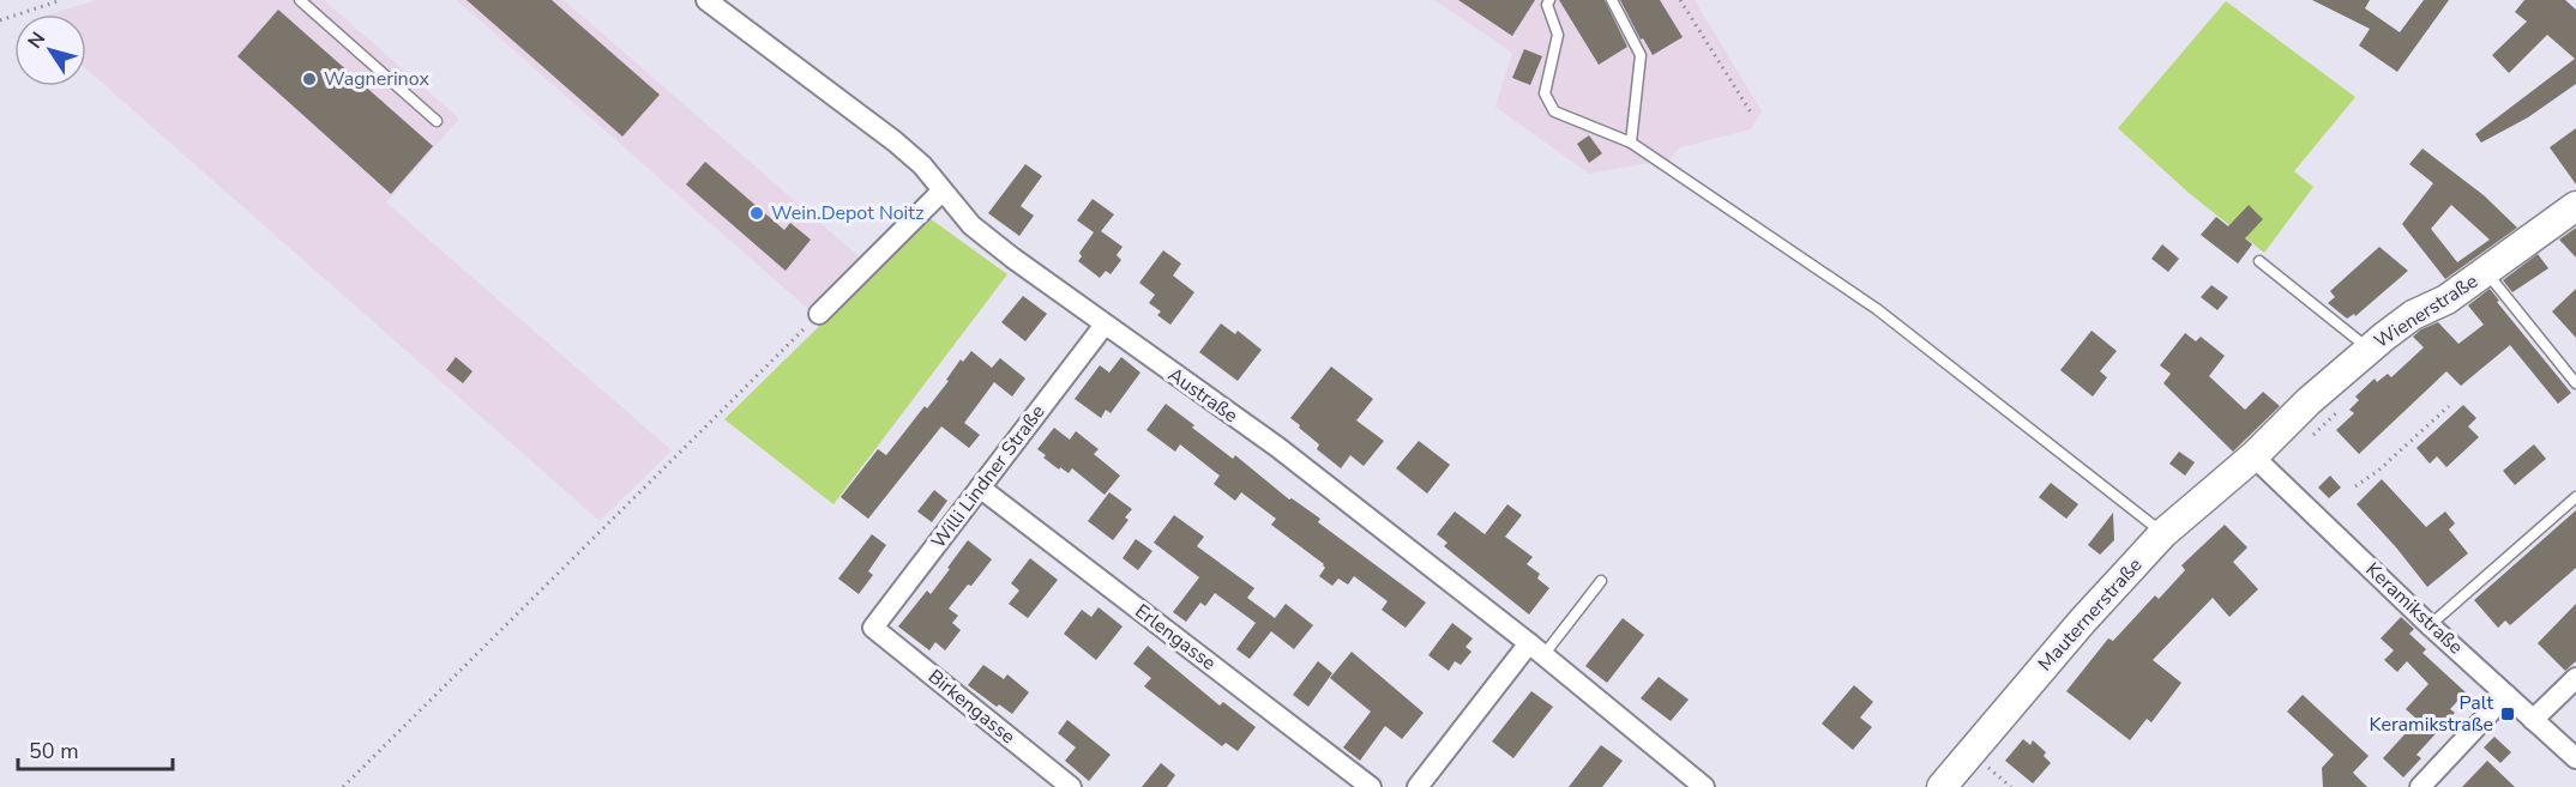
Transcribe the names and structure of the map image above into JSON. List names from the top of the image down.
{
  "streets": {
    "street": [
      "Wienerstraße",
      "Austraße",
      "Willi Lindner Straße",
      "Keramikstraße",
      "Mauternerstraße",
      "Erlengasse",
      "Birkengasse"
    ]
  },
  "crossings": [
    ["Wienerstraße", "Keramikstraße"],
    ["Wienerstraße", "Mauternerstraße"],
    ["Austraße", "Willi Lindner Straße"],
    ["Willi Lindner Straße", "Erlengasse"],
    ["Willi Lindner Straße", "Birkengasse"],
    ["Keramikstraße", "Mauternerstraße"]
  ],
  "places": {
    "other": ["Wagnerinox", "Wein.Depot Noitz"],
    "transit": ["Palt Keramikstraße"]
  },
  "scale_bar": "50 m",
  "north": "top left"
}
